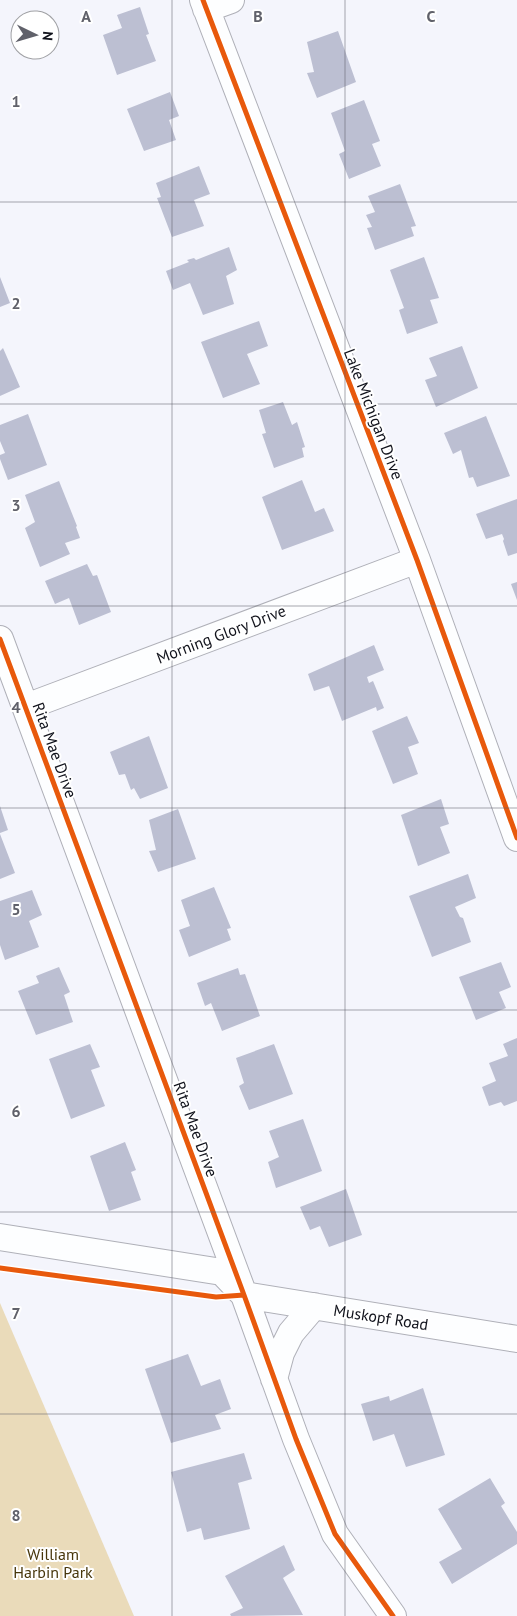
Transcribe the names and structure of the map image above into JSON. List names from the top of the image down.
{
  "streets": {
    "street": [
      "Lake Michigan Drive",
      "Morning Glory Drive",
      "Rita Mae Drive",
      "Muskopf Road"
    ]
  },
  "crossings": [
    ["Lake Michigan Drive", "Morning Glory Drive"],
    ["Morning Glory Drive", "Rita Mae Drive"],
    ["Rita Mae Drive", "Muskopf Road"]
  ],
  "parks": ["William Harbin Park"],
  "north": "right",
  "grid": {
    "columns": ["A", "B", "C"],
    "rows": [
      "1",
      "2",
      "3",
      "4",
      "5",
      "6",
      "7",
      "8"
    ]
  }
}
